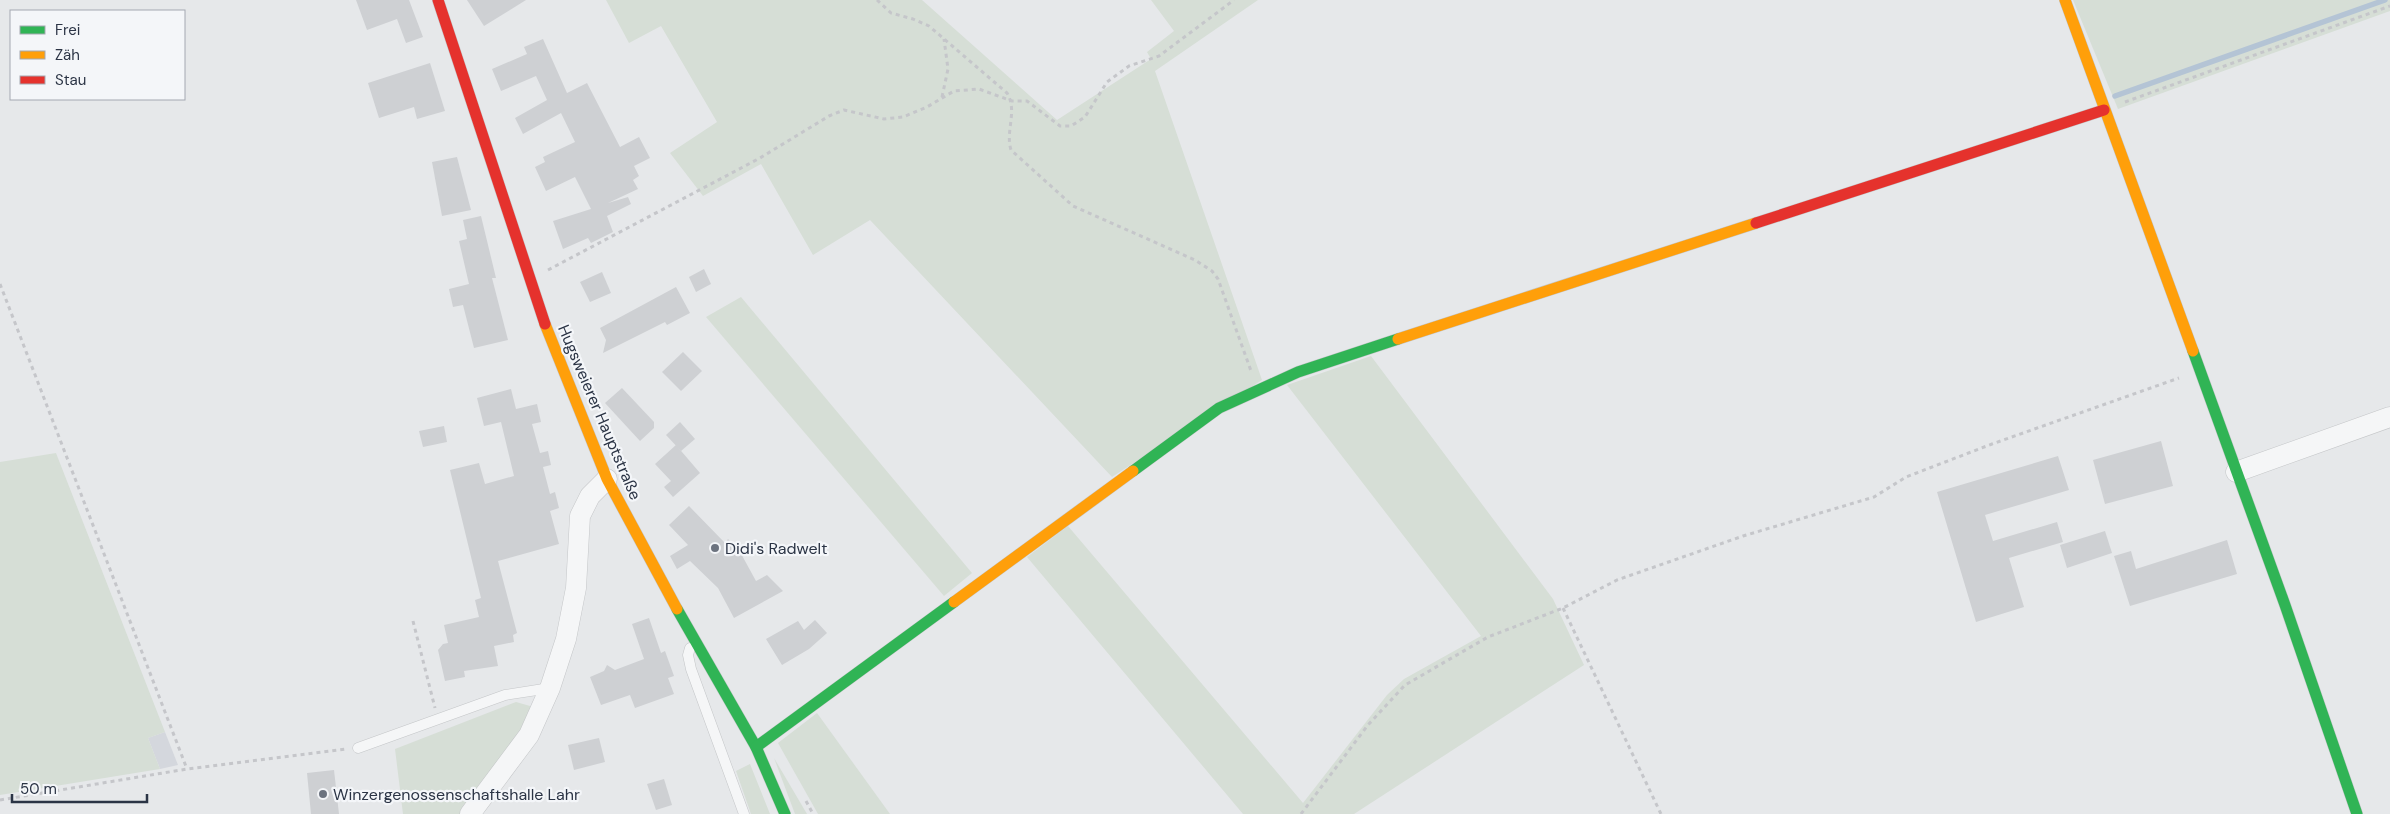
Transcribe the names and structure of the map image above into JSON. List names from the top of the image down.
{
  "streets": {
    "street": ["Hugsweierer Hauptstraße"]
  },
  "places": ["Didi's Radwelt", "Winzergenossenschaftshalle Lahr"],
  "legend": ["Frei", "Zäh", "Stau"],
  "scale_bar": "50 m"
}
